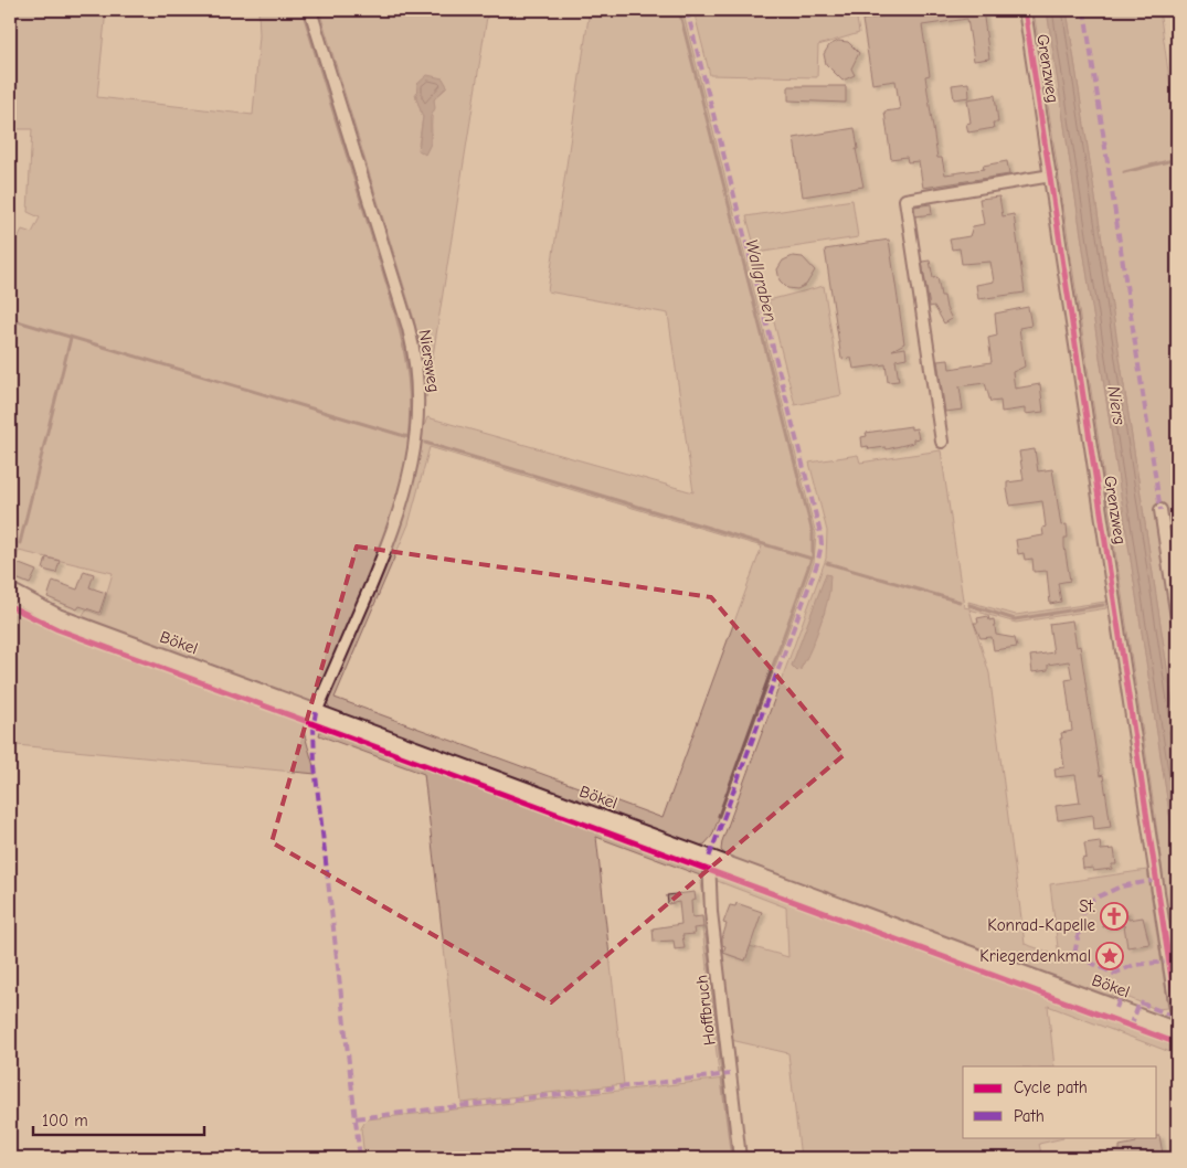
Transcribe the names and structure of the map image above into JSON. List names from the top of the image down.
{
  "streets": {
    "main road": ["Bökel"],
    "street": ["Grenzweg", "Niersweg", "Hoffbruch"]
  },
  "crossings": [
    ["Niersweg", "Bökel"],
    ["Bökel", "Hoffbruch"]
  ],
  "water": ["Wallgraben", "Niers"],
  "places": {
    "church": ["St. Konrad-Kapelle"],
    "place": ["Kriegerdenkmal"]
  },
  "legend": ["Cycle path", "Path"],
  "scale_bar": "100 m"
}
